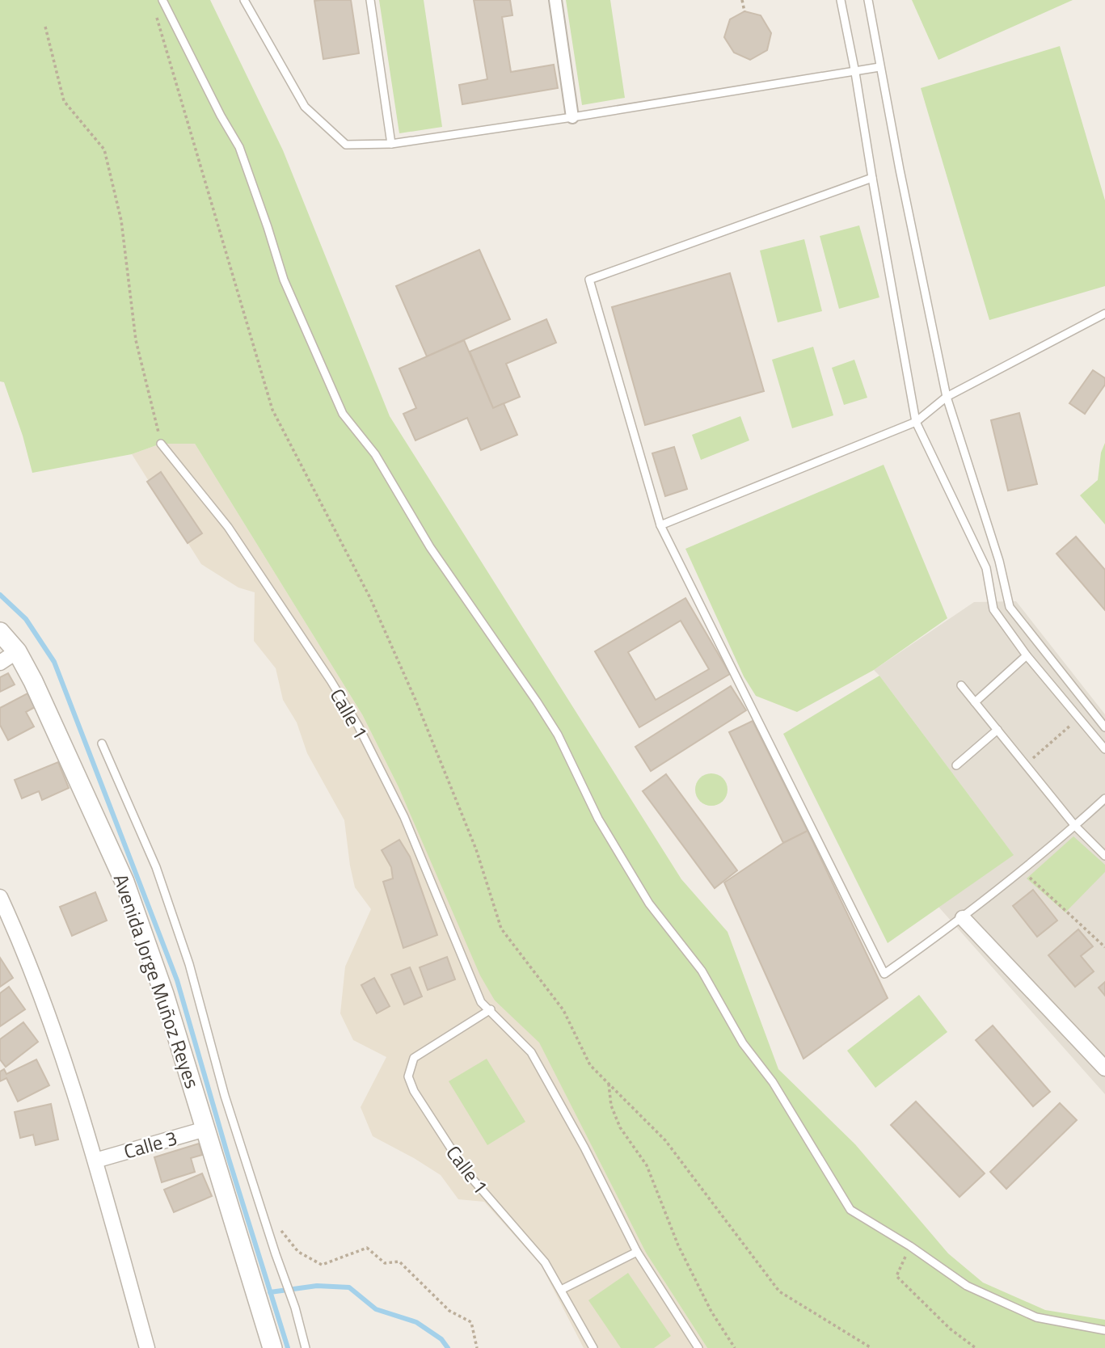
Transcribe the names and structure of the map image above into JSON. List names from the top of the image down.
{
  "streets": {
    "street": ["Avenida Jorge Muñoz Reyes", "Calle 3"],
    "lane": ["Calle 1"]
  },
  "crossings": [
    ["Avenida Jorge Muñoz Reyes", "Calle 3"]
  ]
}
